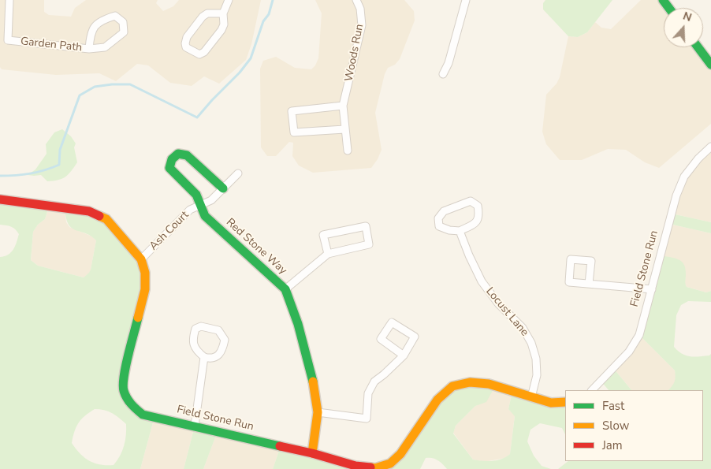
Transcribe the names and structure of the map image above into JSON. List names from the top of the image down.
{
  "streets": {
    "street": [
      "Garden Path",
      "Woods Run",
      "Ash Court",
      "Red Stone Way",
      "Field Stone Run",
      "Locust Lane"
    ]
  },
  "crossings": [
    ["Ash Court", "Red Stone Way"],
    ["Ash Court", "Field Stone Run"],
    ["Red Stone Way", "Field Stone Run"],
    ["Field Stone Run", "Locust Lane"]
  ],
  "legend": ["Fast", "Slow", "Jam"],
  "north": "top"
}
